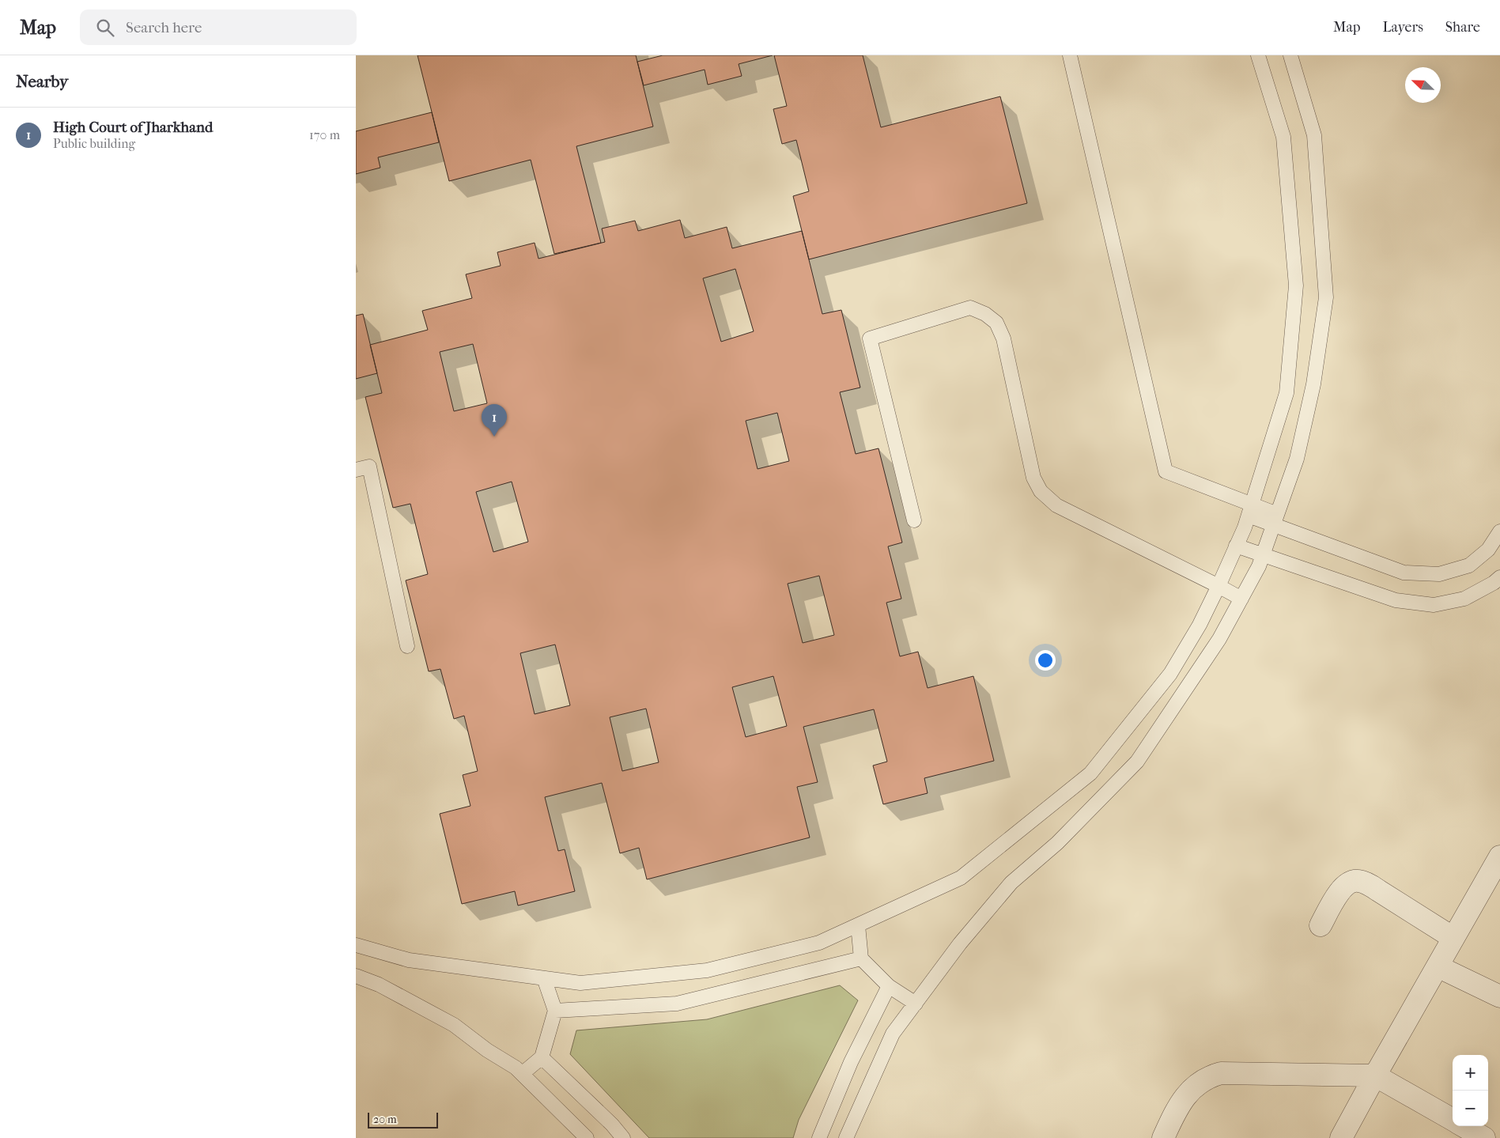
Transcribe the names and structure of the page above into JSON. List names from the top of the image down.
{
  "scale_bar": "20 m",
  "north": "top left",
  "page": {
    "header": "Map",
    "search": "Search here",
    "nav": ["Map", "Layers", "Share"],
    "heading": "Nearby",
    "list": [
      {
        "mark": "1",
        "name": "High Court of Jharkhand",
        "note": "Public building",
        "value": "170 m"
      }
    ],
    "pins": "1",
    "map_buttons": ["+", "−"],
    "scale": "20 m"
  }
}
